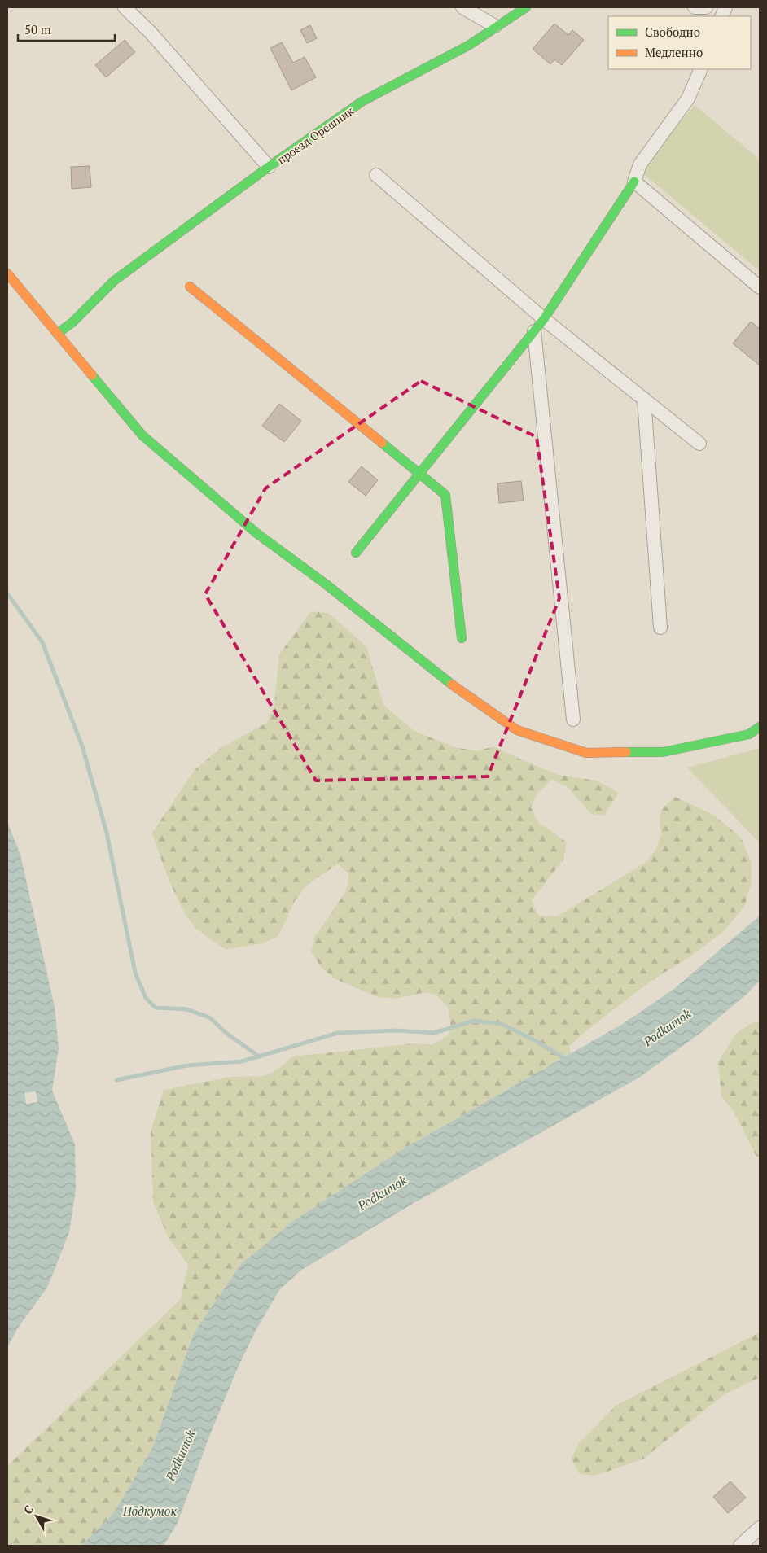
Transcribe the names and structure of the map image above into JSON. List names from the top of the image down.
{
  "streets": {
    "street": ["проезд Орешник"]
  },
  "water": ["Podkumok", "Подкумок"],
  "legend": ["Свободно", "Медленно"],
  "scale_bar": "50 m",
  "north": "top left"
}
